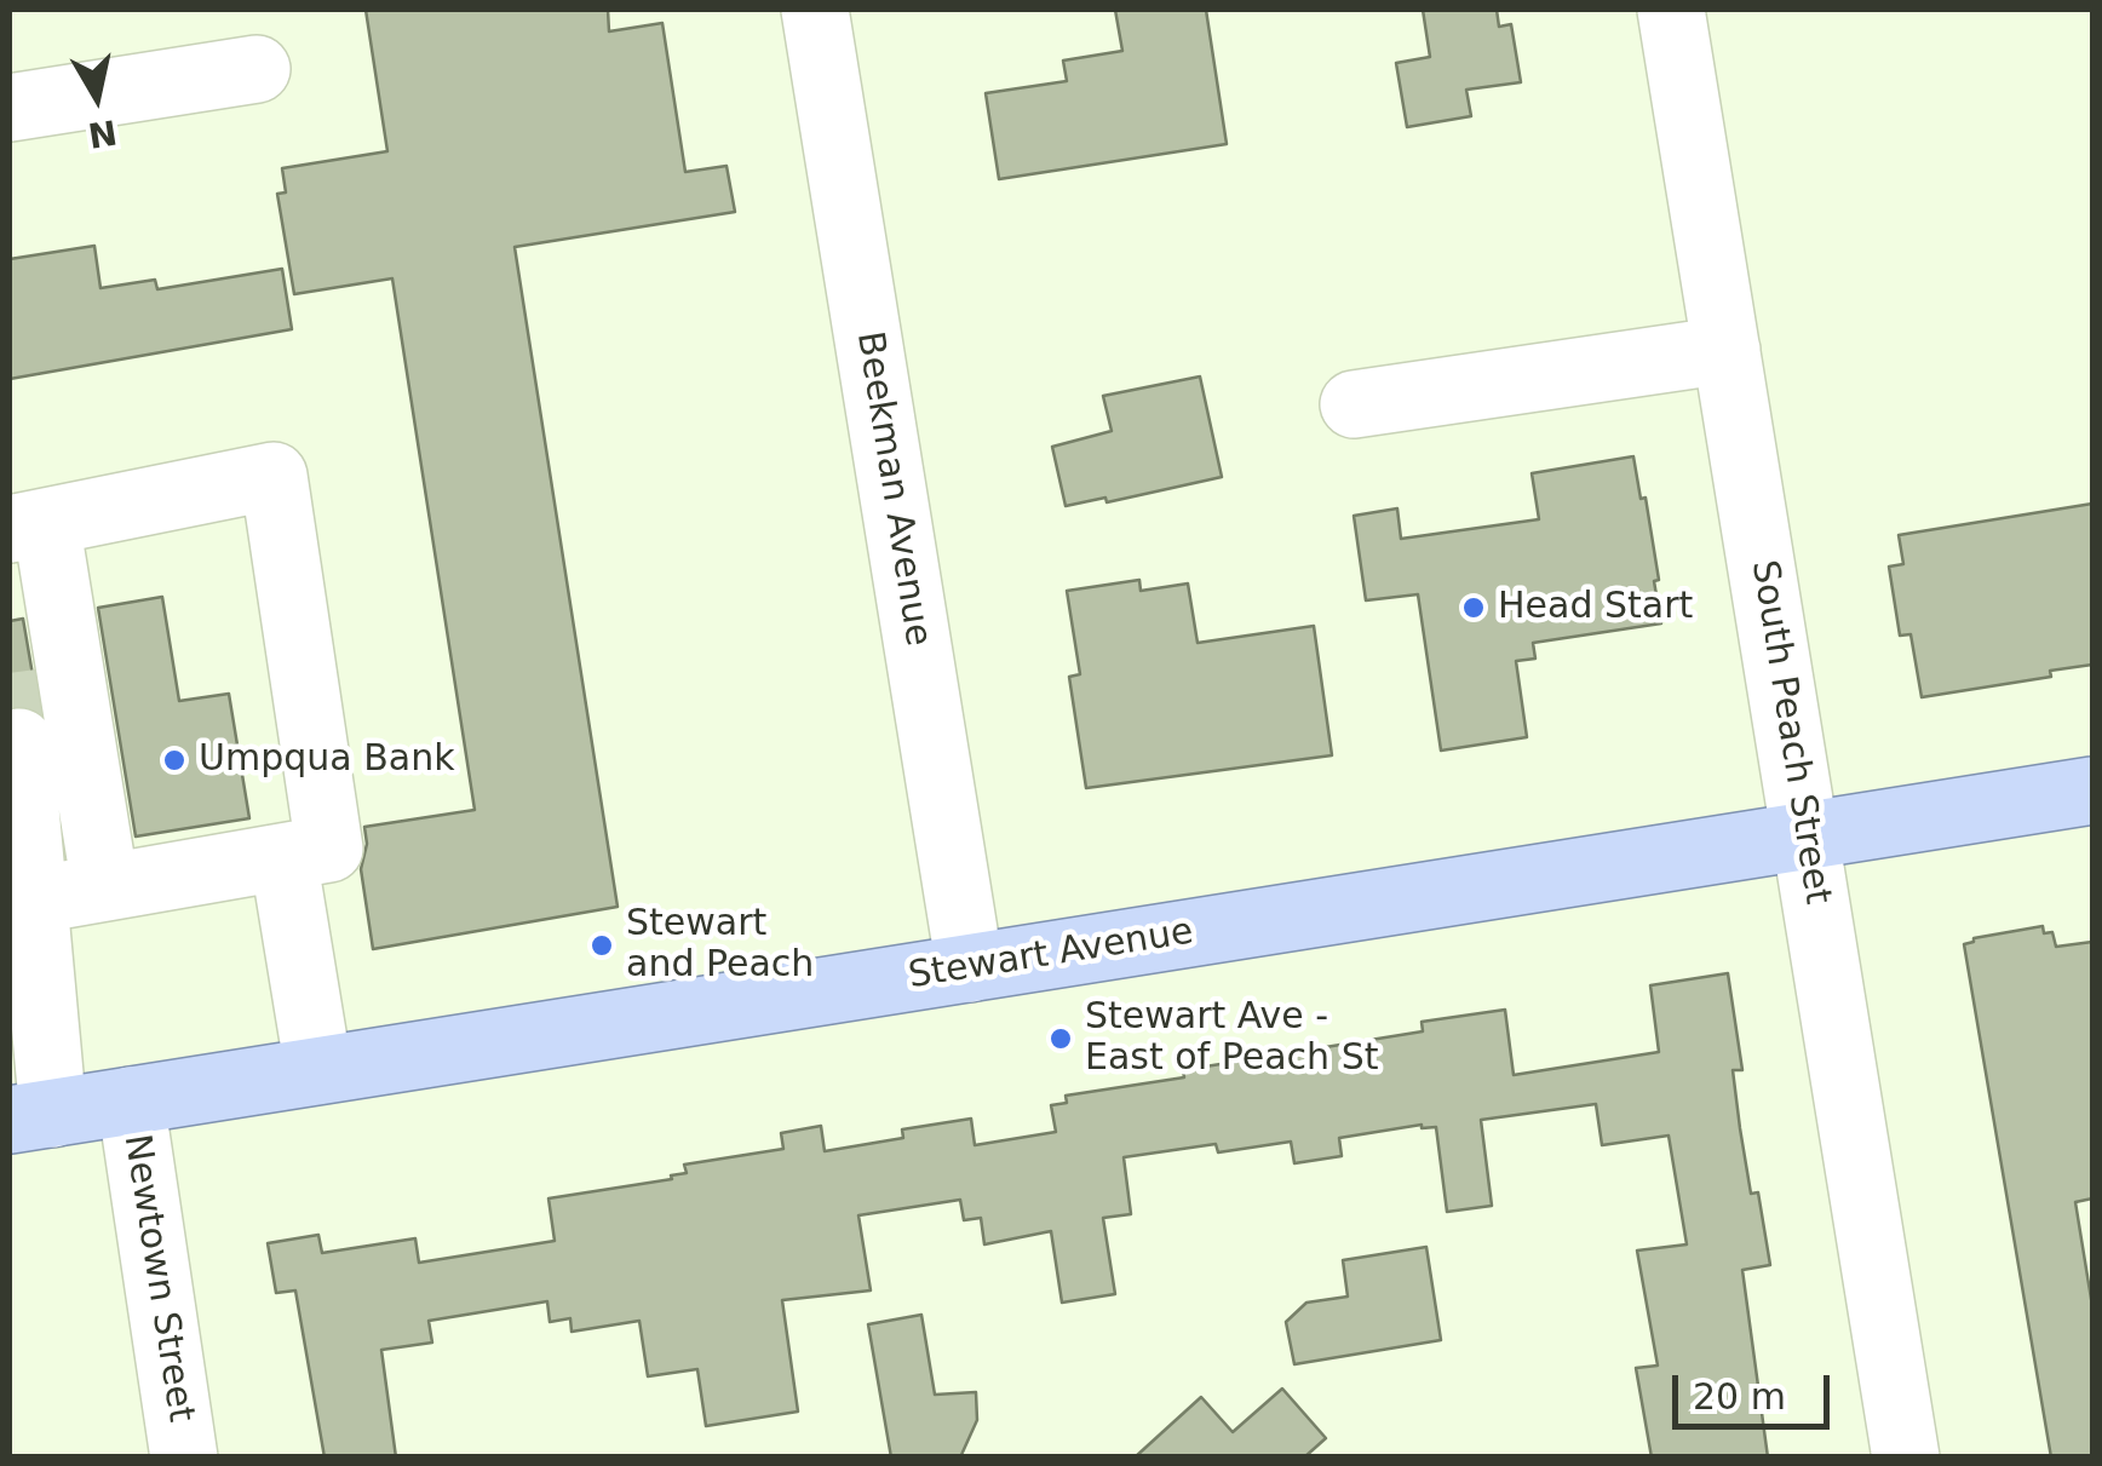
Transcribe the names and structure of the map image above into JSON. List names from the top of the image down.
{
  "streets": {
    "main road": ["Stewart Avenue"],
    "street": ["Beekman Avenue", "South Peach Street", "Newtown Street"]
  },
  "crossings": [
    ["Beekman Avenue", "Stewart Avenue"],
    ["South Peach Street", "Stewart Avenue"],
    ["Stewart Avenue", "Newtown Street"]
  ],
  "places": [
    "Head Start",
    "Umpqua Bank",
    "Stewart and Peach",
    "Stewart Ave - East of Peach St"
  ],
  "scale_bar": "20 m",
  "north": "bottom"
}
